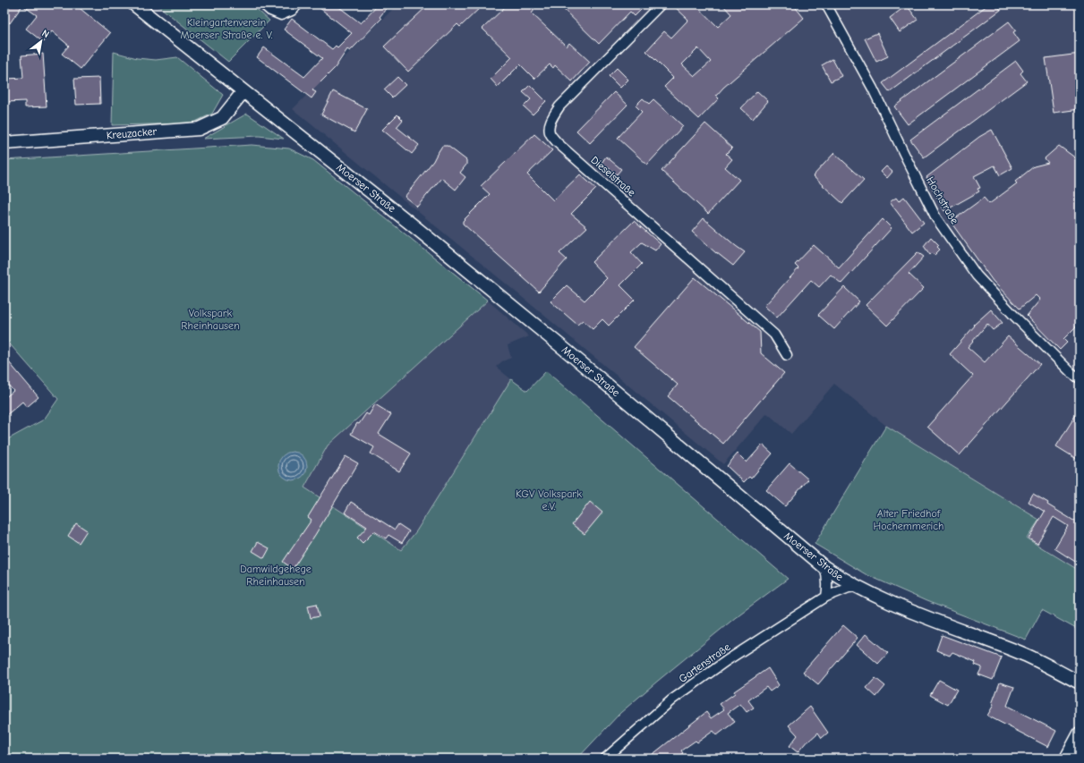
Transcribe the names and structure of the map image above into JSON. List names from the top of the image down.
{
  "streets": {
    "main road": ["Kreuzacker", "Moerser Straße"],
    "street": ["Dieselstraße", "Hochstraße", "Gartenstraße"]
  },
  "crossings": [
    ["Kreuzacker", "Moerser Straße"],
    ["Moerser Straße", "Gartenstraße"]
  ],
  "parks": [
    "Kleingartenverein Moerser Straße e. V.",
    "Volkspark Rheinhausen",
    "KGV Volkspark e.V.",
    "Alter Friedhof Hochemmerich",
    "Damwildgehege Rheinhausen"
  ],
  "north": "top right"
}
